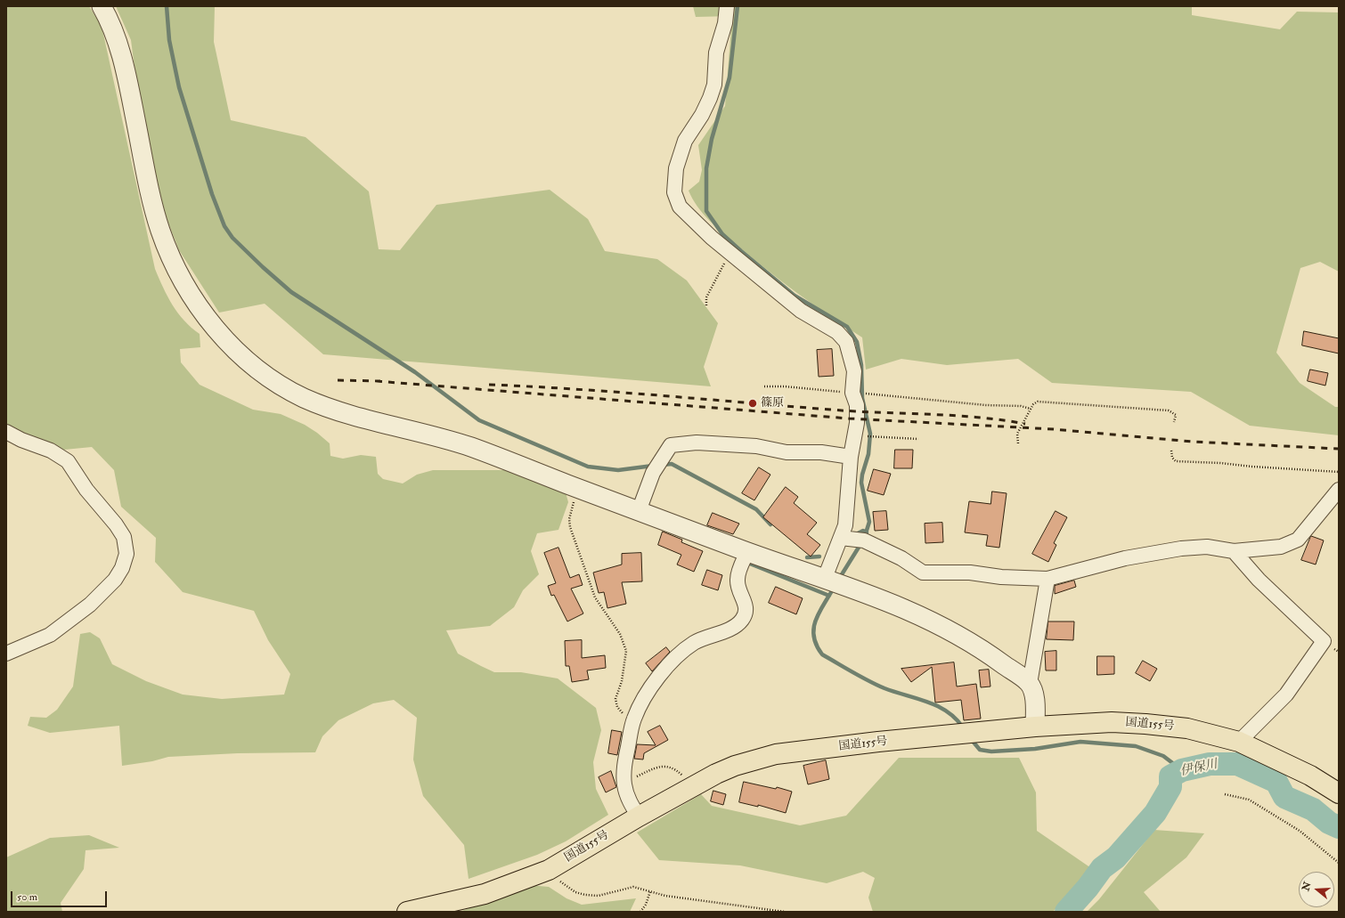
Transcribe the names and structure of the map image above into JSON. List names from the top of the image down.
{
  "streets": {
    "highway": ["国道155号"]
  },
  "water": ["伊保川"],
  "places": ["篠原"],
  "scale_bar": "50 m",
  "north": "left"
}
